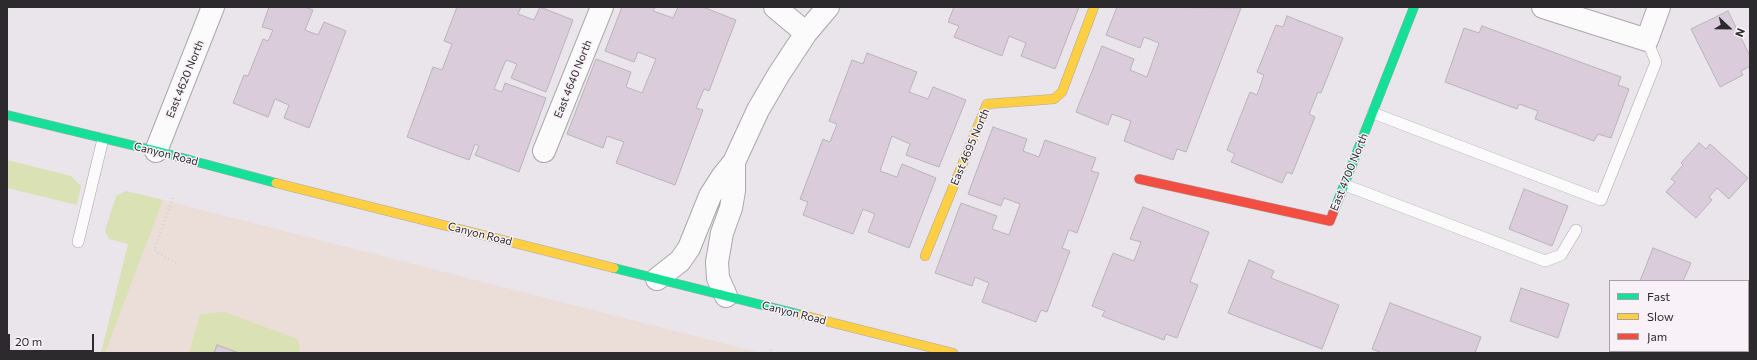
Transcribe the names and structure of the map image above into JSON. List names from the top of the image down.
{
  "streets": {
    "main road": ["East 4695 North", "Canyon Road", "East 4700 North"],
    "street": ["East 4620 North", "East 4640 North"]
  },
  "crossings": [
    ["East 4620 North", "Canyon Road"]
  ],
  "legend": ["Fast", "Slow", "Jam"],
  "scale_bar": "20 m",
  "north": "right"
}
